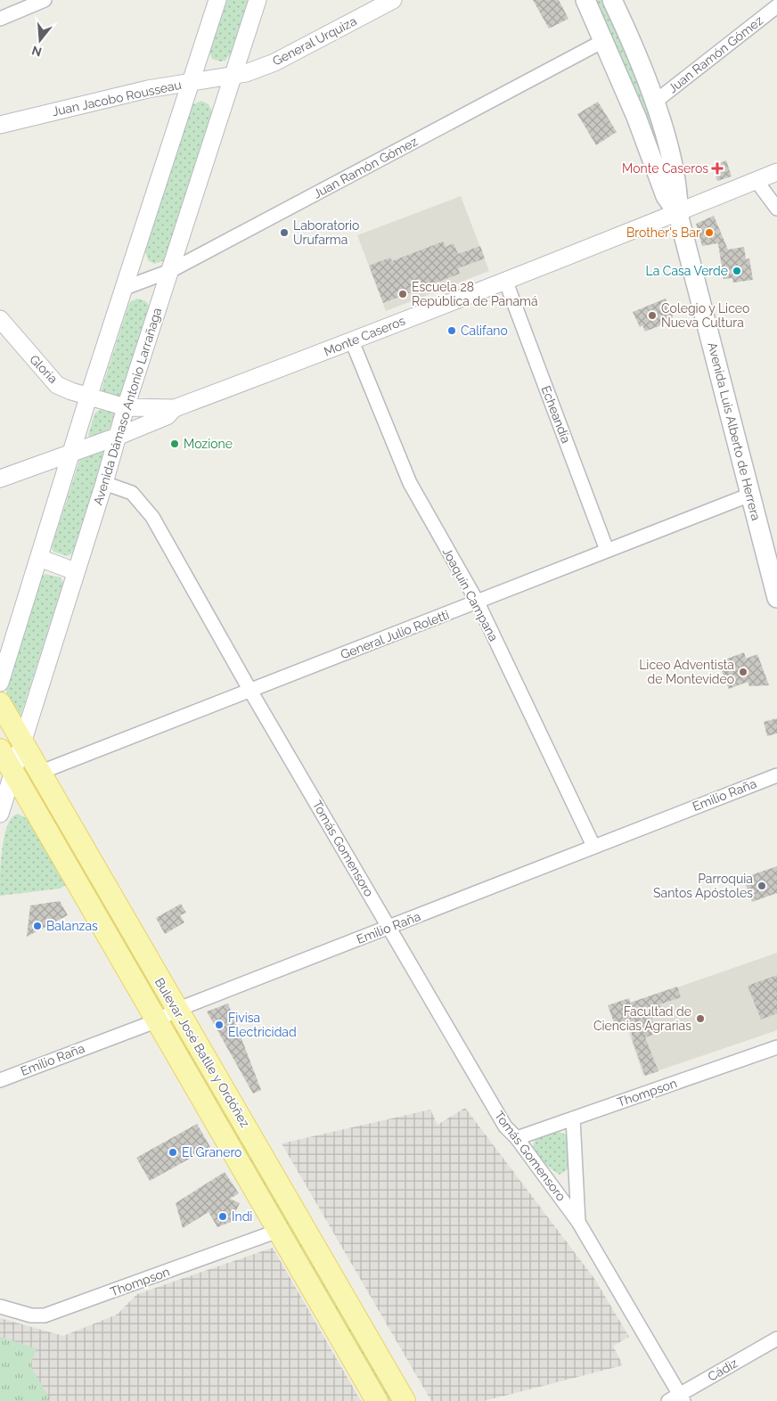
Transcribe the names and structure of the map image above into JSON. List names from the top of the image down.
{
  "streets": {
    "main road": ["Avenida Luis Alberto de Herrera", "Bulevar José Batlle y Ordóñez"],
    "street": [
      "General Urquiza",
      "Juan Ramón Gómez",
      "Juan Jacobo Rousseau",
      "Monte Caseros",
      "Gloria",
      "Avenida Dámaso Antonio Larrañaga",
      "Echeandía",
      "Joaquín Campana",
      "General Julio Roletti",
      "Emilio Raña",
      "Tomás Gomensoro",
      "Thompson",
      "Cádiz"
    ]
  },
  "crossings": [
    ["General Urquiza", "Juan Jacobo Rousseau"],
    ["General Urquiza", "Avenida Dámaso Antonio Larrañaga"],
    ["Juan Ramón Gómez", "Avenida Dámaso Antonio Larrañaga"],
    ["Juan Ramón Gómez", "Avenida Luis Alberto de Herrera"],
    ["Juan Jacobo Rousseau", "Avenida Dámaso Antonio Larrañaga"],
    ["Monte Caseros", "Gloria"],
    ["Monte Caseros", "Avenida Dámaso Antonio Larrañaga"],
    ["Monte Caseros", "Echeandía"],
    ["Monte Caseros", "Avenida Luis Alberto de Herrera"],
    ["Monte Caseros", "Joaquín Campana"],
    ["Gloria", "Avenida Dámaso Antonio Larrañaga"],
    ["Avenida Dámaso Antonio Larrañaga", "Tomás Gomensoro"],
    ["Avenida Dámaso Antonio Larrañaga", "Bulevar José Batlle y Ordóñez"],
    ["Echeandía", "General Julio Roletti"],
    ["Avenida Luis Alberto de Herrera", "General Julio Roletti"],
    ["Joaquín Campana", "General Julio Roletti"],
    ["Joaquín Campana", "Emilio Raña"],
    ["General Julio Roletti", "Tomás Gomensoro"],
    ["General Julio Roletti", "Bulevar José Batlle y Ordóñez"],
    ["Emilio Raña", "Tomás Gomensoro"],
    ["Emilio Raña", "Bulevar José Batlle y Ordóñez"],
    ["Tomás Gomensoro", "Thompson"],
    ["Tomás Gomensoro", "Cádiz"],
    ["Bulevar José Batlle y Ordóñez", "Thompson"]
  ],
  "places": {
    "health": ["Monte Caseros"],
    "other": [
      "Laboratorio Urufarma",
      "Brother's Bar",
      "La Casa Verde",
      "Escuela 28 República de Panamá",
      "Colegio y Liceo Nueva Cultura",
      "Califano",
      "Mozione",
      "Liceo Adventista de Montevideo",
      "Parroquia Santos Apóstoles",
      "Balanzas",
      "Facultad de Ciencias Agrarias",
      "Fivisa Electricidad",
      "El Granero",
      "Indi"
    ]
  },
  "north": "bottom"
}
